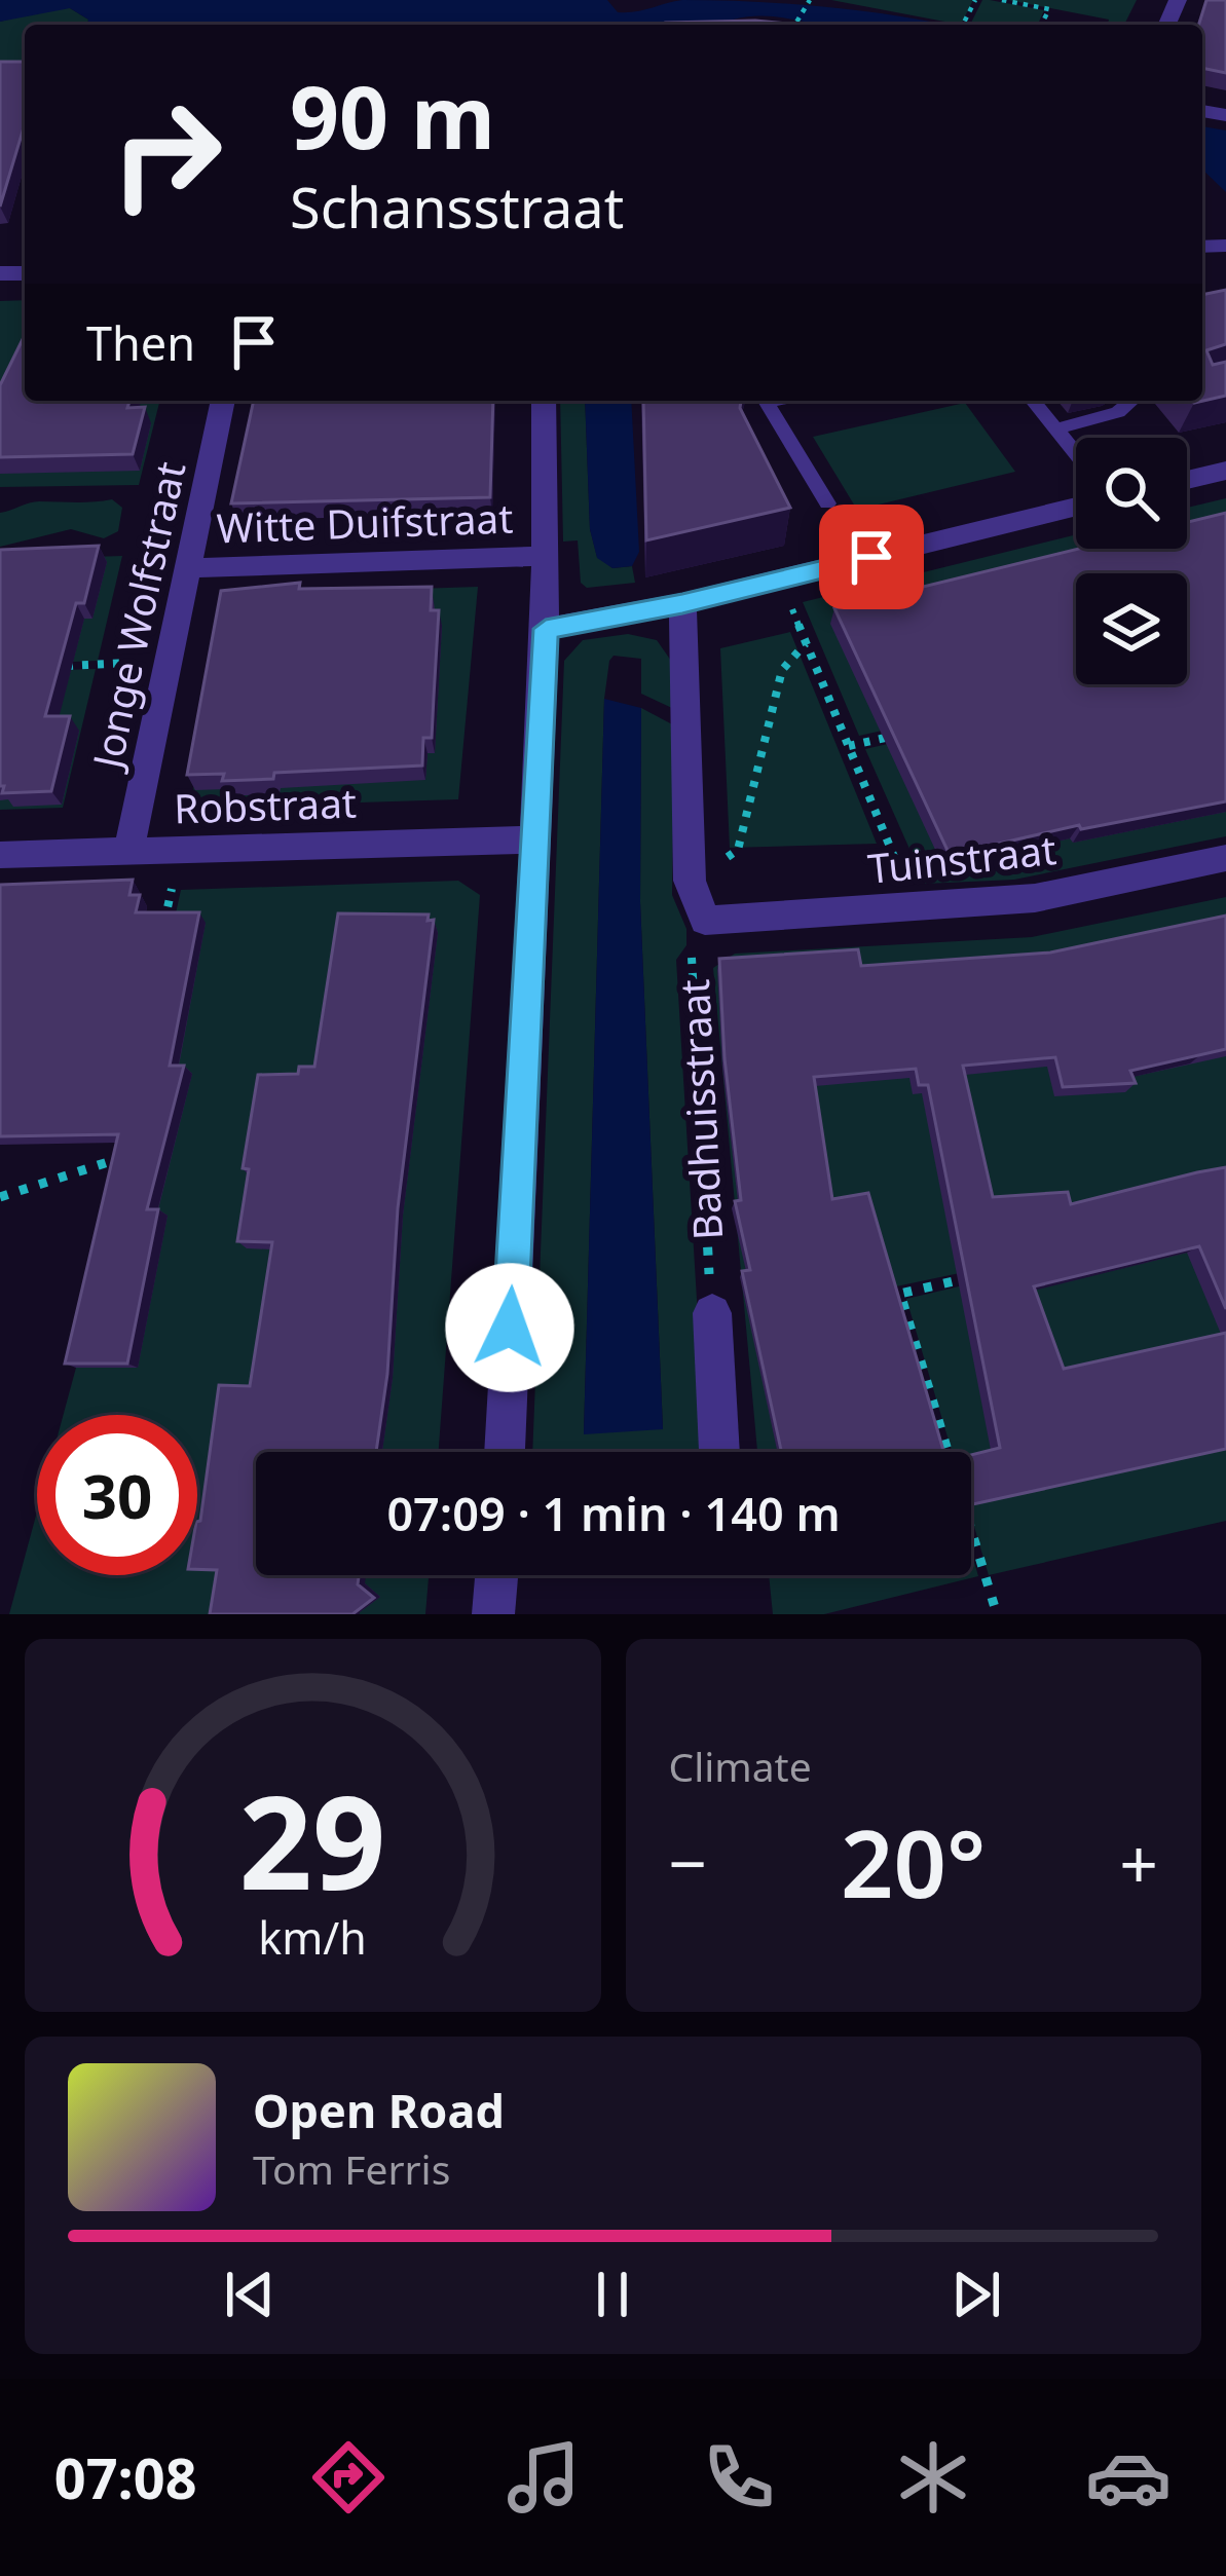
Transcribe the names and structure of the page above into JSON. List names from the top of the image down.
{
  "streets": {
    "street": [
      "Witte Duifstraat",
      "Jonge Wolfstraat",
      "Robstraat",
      "Tuinstraat",
      "Badhuisstraat"
    ]
  },
  "crossings": [
    ["Witte Duifstraat", "Jonge Wolfstraat"],
    ["Jonge Wolfstraat", "Robstraat"],
    ["Tuinstraat", "Badhuisstraat"]
  ],
  "page": {
    "turn": ["90 m", "Schansstraat"],
    "then": "Then",
    "limit": "30",
    "trip": "07:09 · 1 min · 140 m",
    "tile": "Climate",
    "heat": ["−", "20°", "+"],
    "song": ["Open Road", "Tom Ferris"],
    "tabs": "07:08",
    "gauge": ["29", "km/h"]
  }
}
